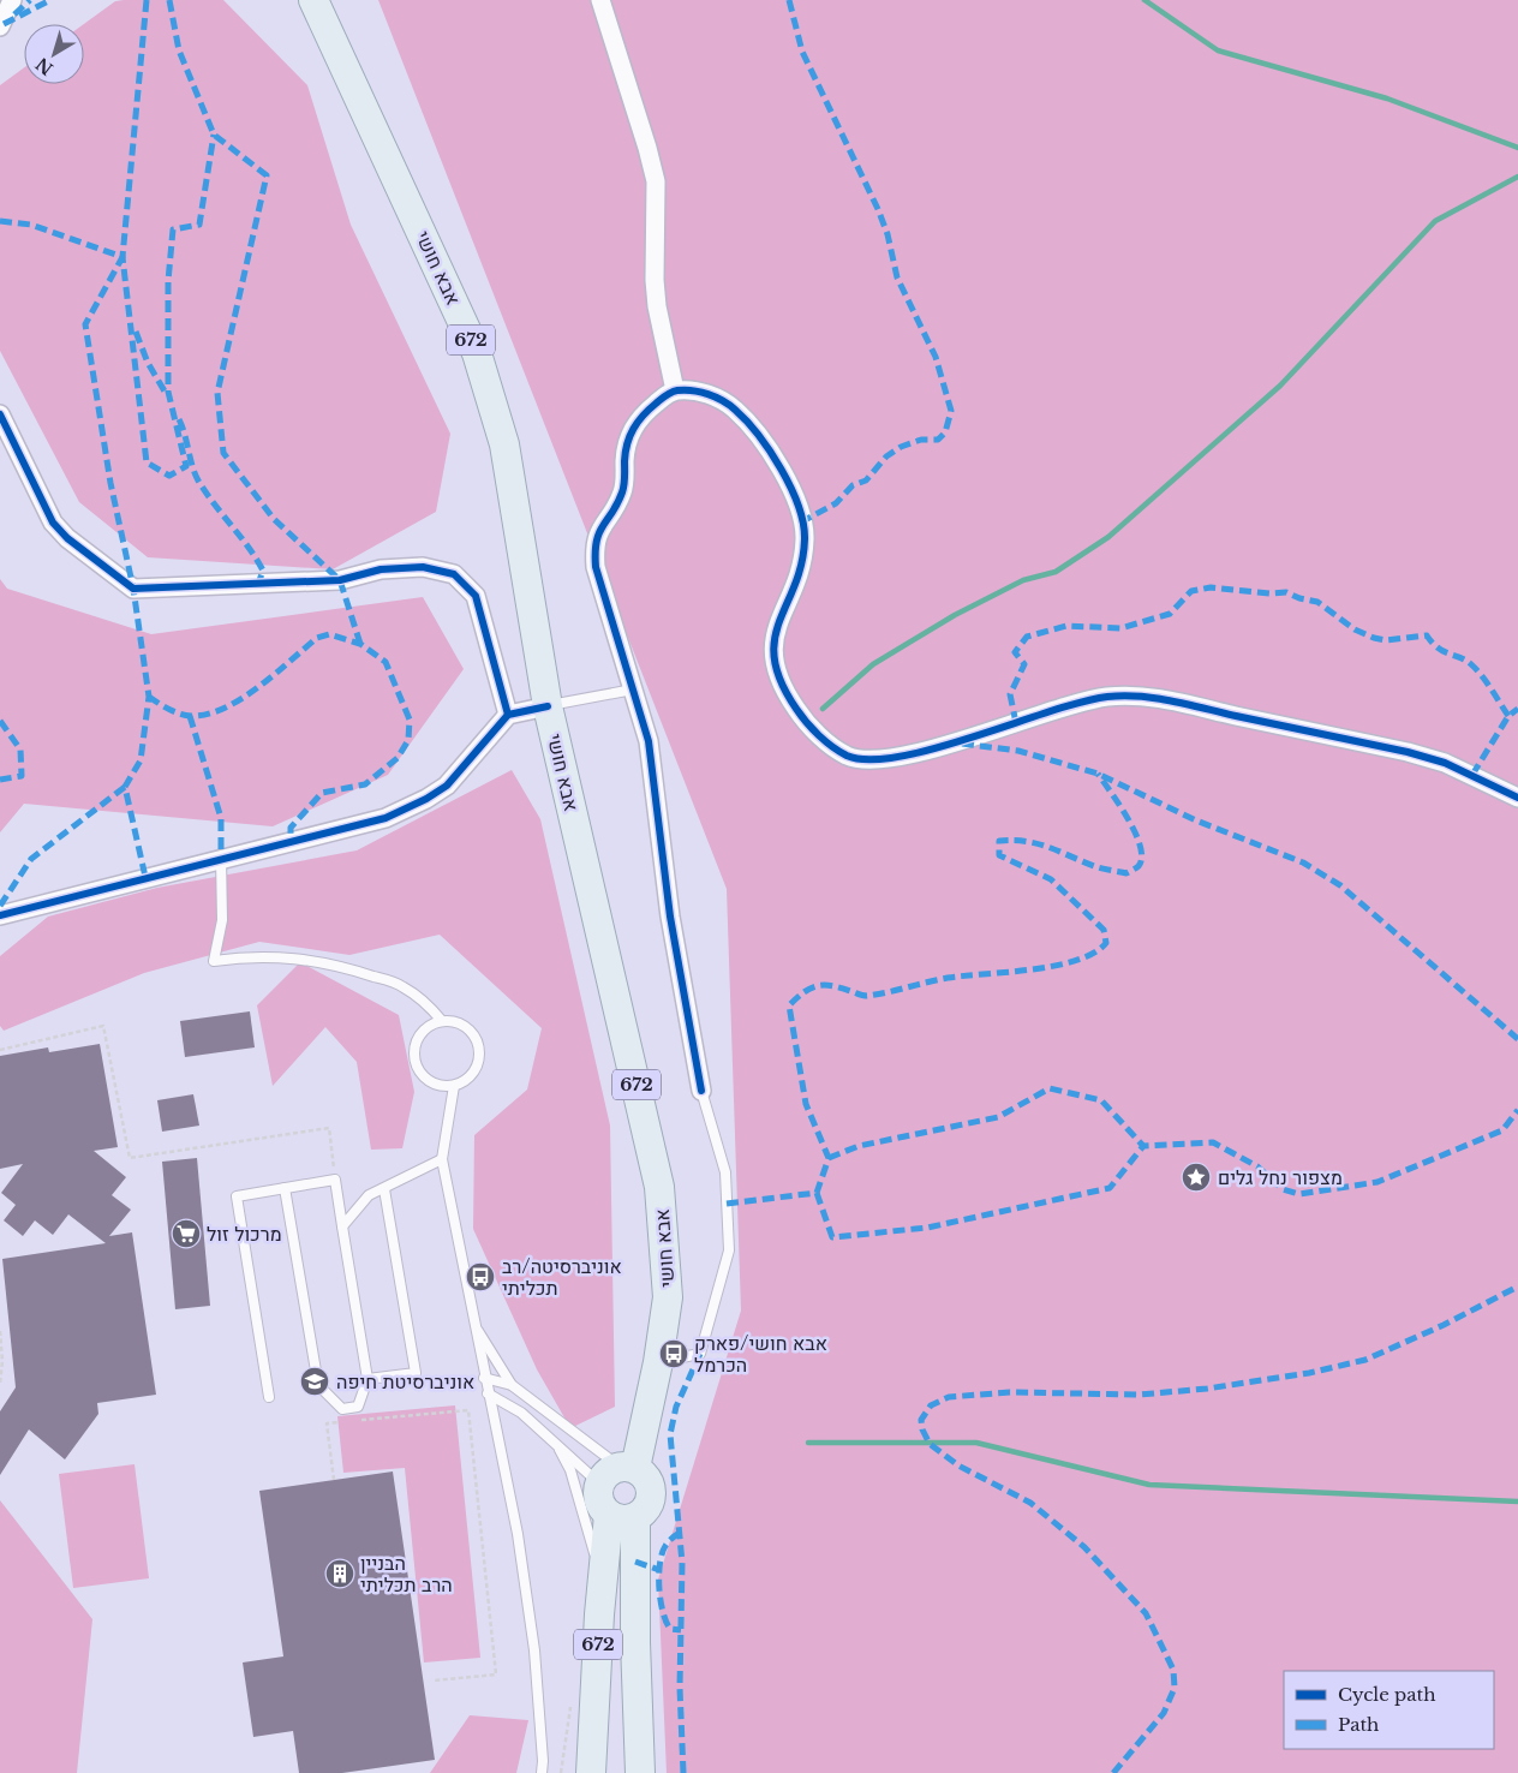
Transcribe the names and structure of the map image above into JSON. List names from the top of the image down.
{
  "streets": {
    "main road": ["אבא חושי", "672"]
  },
  "places": {
    "place": ["מצפור נחל גלים"],
    "supermarket": ["מרכול זול"],
    "bus stop": ["אוניברסיטה/רב תכליתי", "אבא חושי/פארק הכרמל"],
    "school or university": ["אוניברסיטת חיפה"],
    "building": ["הבניין הרב תכליתי"]
  },
  "legend": ["Cycle path", "Path"],
  "north": "bottom left"
}
